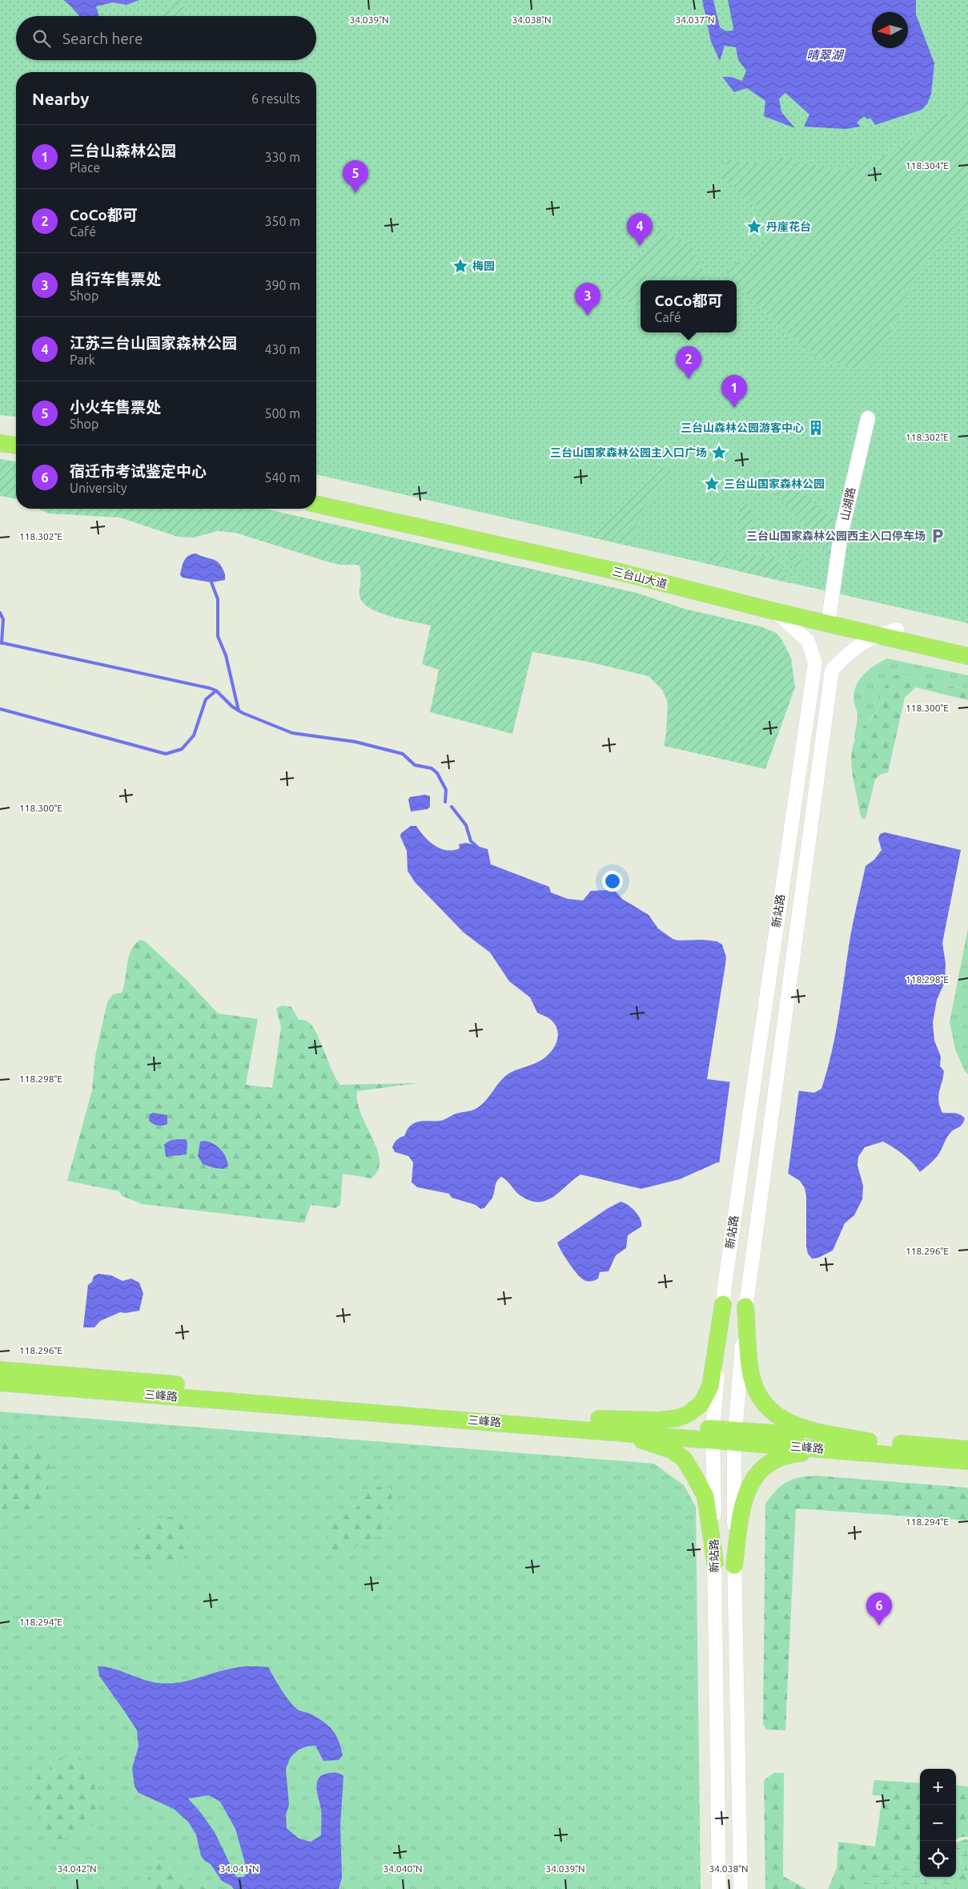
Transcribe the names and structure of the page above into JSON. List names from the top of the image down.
{
  "streets": {
    "main road": ["三台山大道", "三峰路"],
    "street": ["山湖路", "新站路"]
  },
  "crossings": [
    ["山湖路", "三台山大道"],
    ["三台山大道", "新站路"],
    ["新站路", "三峰路"]
  ],
  "water": ["晴翠湖"],
  "places": {
    "place": [
      "丹崖花台",
      "梅园",
      "三台山国家森林公园主入口广场",
      "三台山国家森林公园"
    ],
    "building": ["三台山森林公园游客中心"],
    "parking": ["三台山国家森林公园西主入口停车场"]
  },
  "north": "left",
  "page": {
    "search": "Search here",
    "heading": ["Nearby", "6 results"],
    "list": [
      {
        "mark": "1",
        "name": "三台山森林公园",
        "note": "Place",
        "value": "330 m"
      },
      {
        "mark": "2",
        "name": "CoCo都可",
        "note": "Café",
        "value": "350 m"
      },
      {
        "mark": "3",
        "name": "自行车售票处",
        "note": "Shop",
        "value": "390 m"
      },
      {
        "mark": "4",
        "name": "江苏三台山国家森林公园",
        "note": "Park",
        "value": "430 m"
      },
      {
        "mark": "5",
        "name": "小火车售票处",
        "note": "Shop",
        "value": "500 m"
      },
      {
        "mark": "6",
        "name": "宿迁市考试鉴定中心",
        "note": "University",
        "value": "540 m"
      }
    ],
    "pins": [
      "5",
      "4",
      "3",
      "2",
      "1",
      "6"
    ],
    "popup": ["CoCo都可", "Café"],
    "map_buttons": ["+", "−"]
  },
  "coordinates": [
    "34.039°N",
    "34.038°N",
    "34.037°N",
    "118.304°E",
    "118.302°E",
    "118.300°E",
    "118.298°E",
    "118.296°E",
    "118.294°E",
    "34.042°N",
    "34.041°N",
    "34.040°N"
  ]
}
